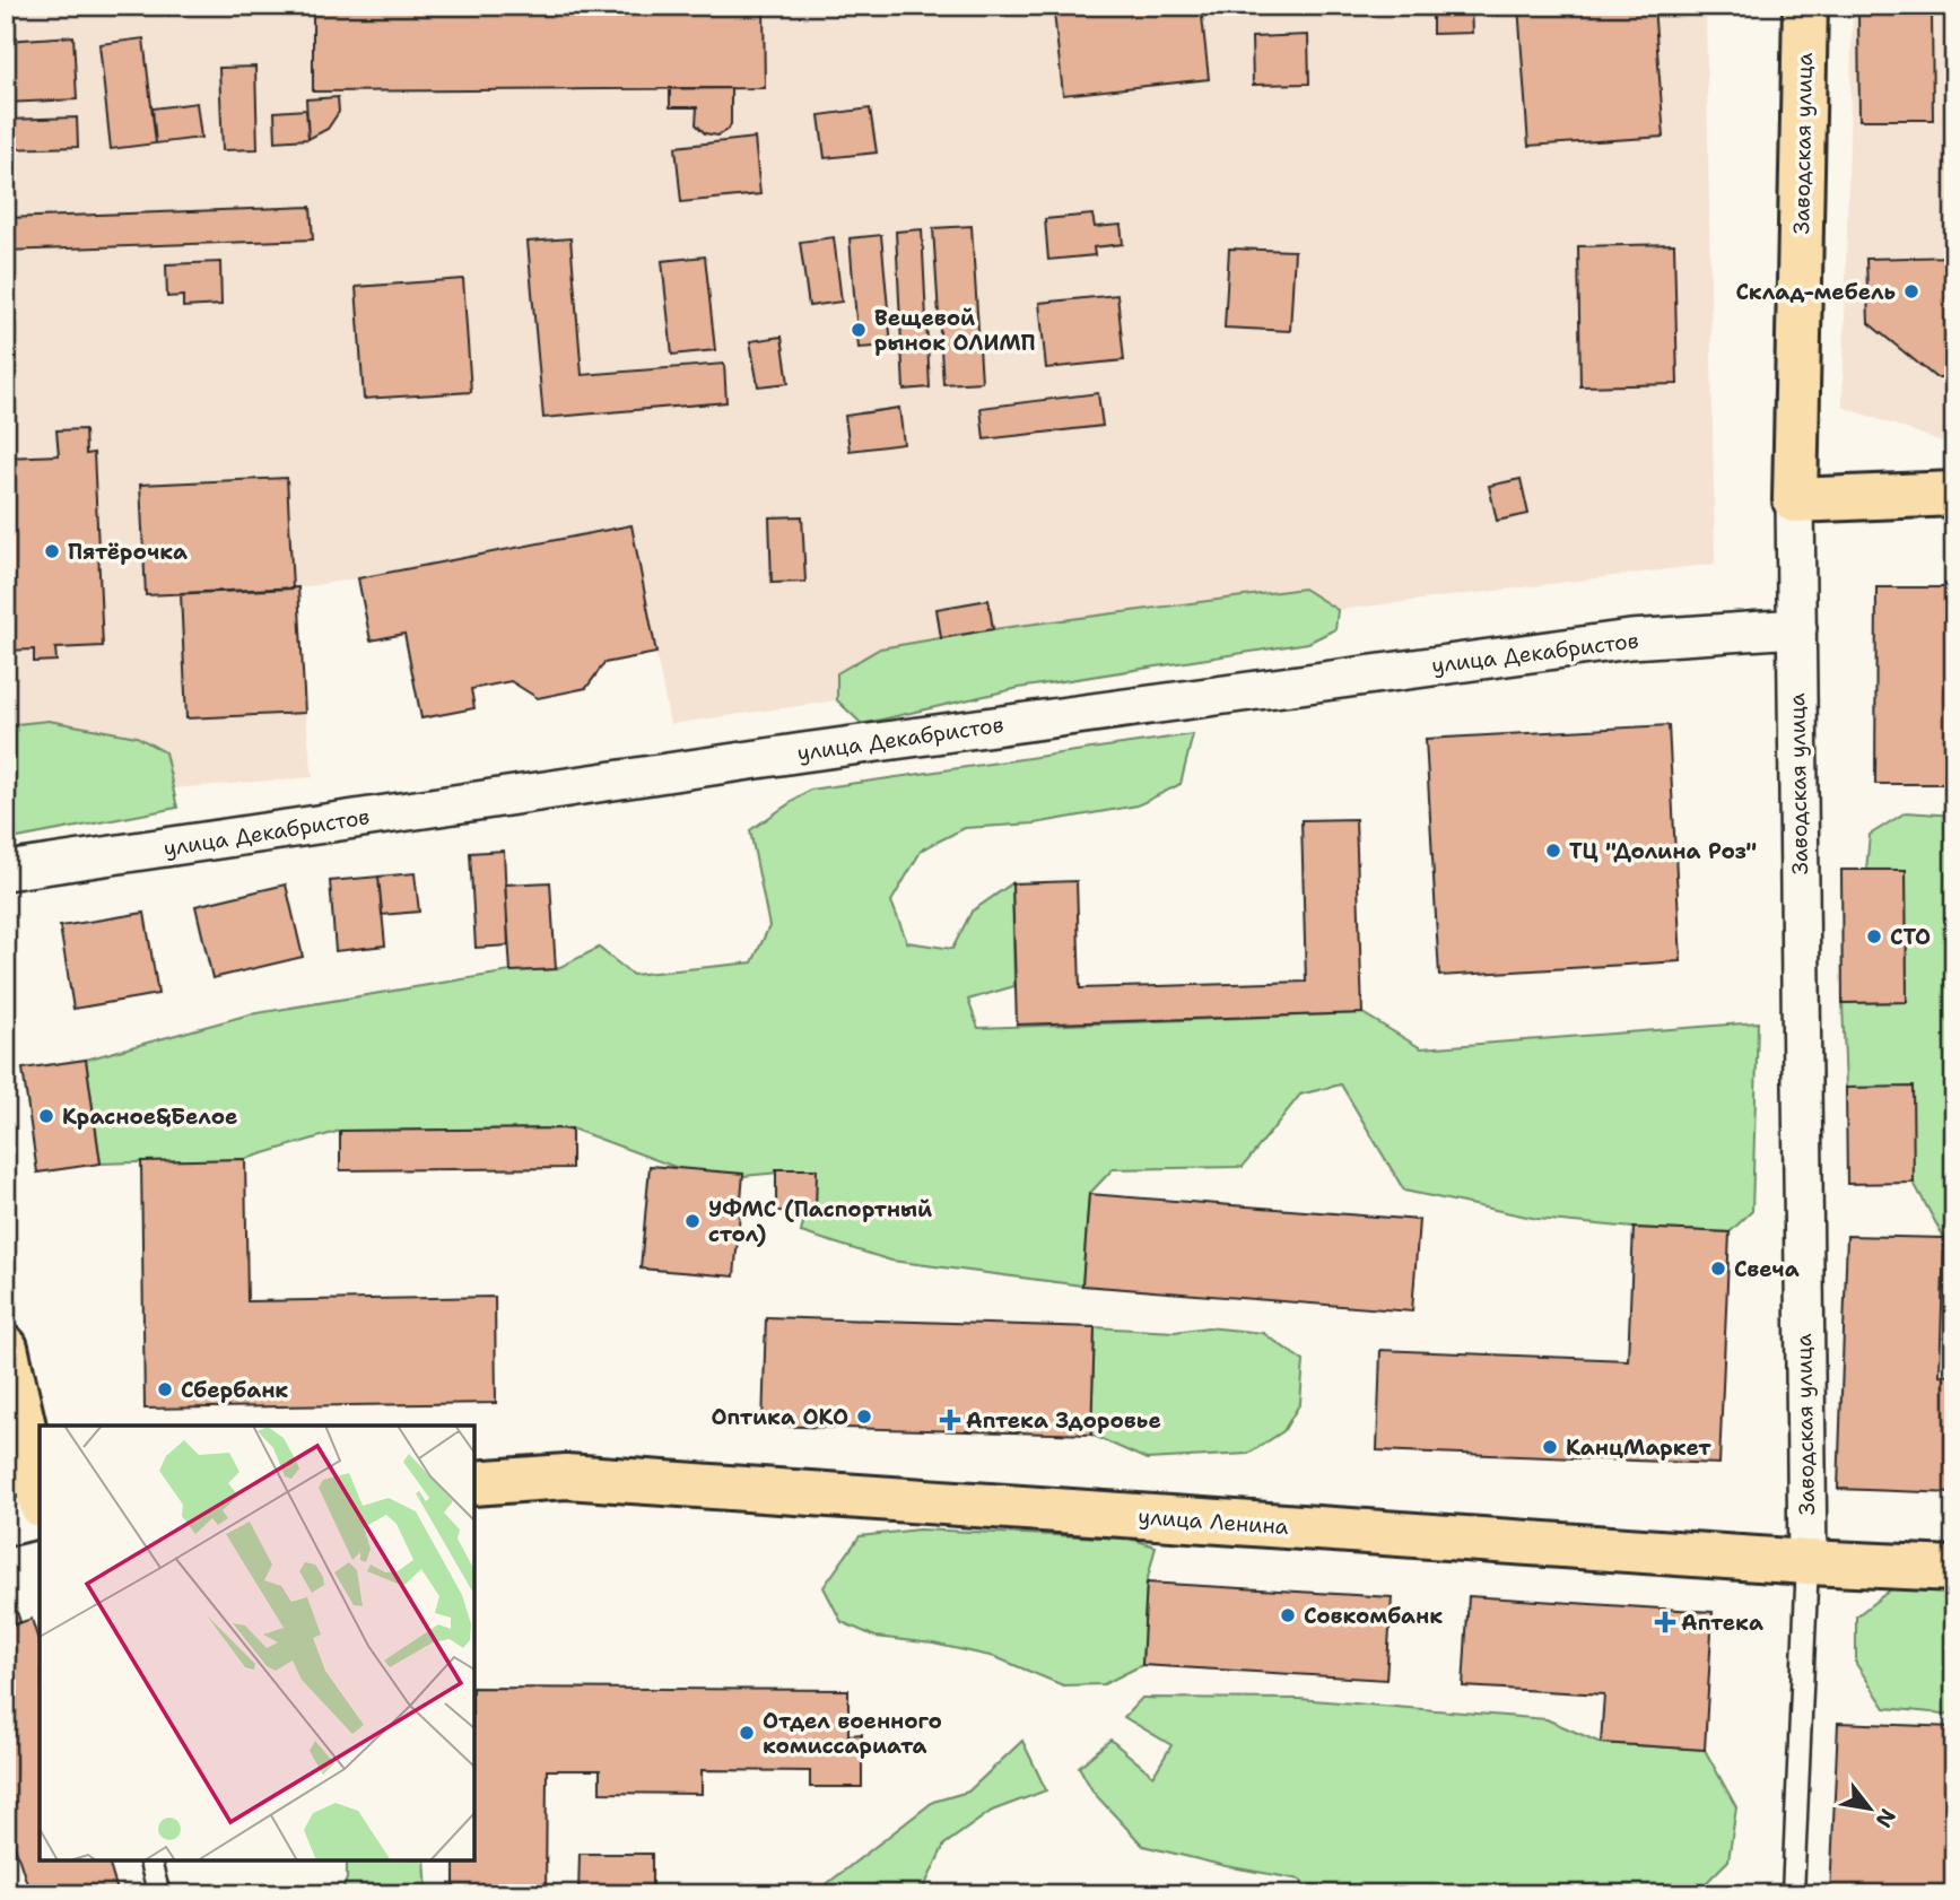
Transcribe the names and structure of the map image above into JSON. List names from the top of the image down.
{
  "streets": {
    "main road": ["Заводская улица", "улица Ленина"],
    "street": ["улица Декабристов"]
  },
  "crossings": [
    ["Заводская улица", "улица Декабристов"],
    ["Заводская улица", "улица Ленина"]
  ],
  "places": {
    "other": [
      "Склад-мебель",
      "Вещевой рынок ОЛИМП",
      "Пятёрочка",
      "ТЦ \"Долина Роз\"",
      "СТО",
      "Красное&Белое",
      "УФМС (Паспортный стол)",
      "Свеча",
      "Сбербанк",
      "Оптика ОКО",
      "КанцМаркет",
      "Совкомбанк",
      "Отдел военного комиссариата"
    ],
    "health": ["Аптека Здоровье", "Аптека"]
  },
  "north": "bottom right"
}
